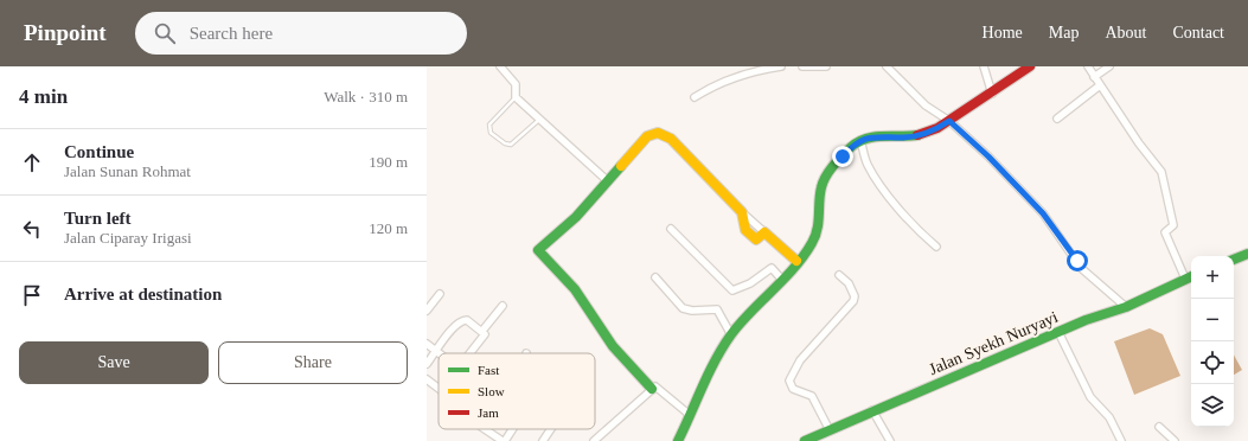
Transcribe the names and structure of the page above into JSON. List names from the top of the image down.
{
  "streets": {
    "street": ["Jalan Syekh Nuryayi"]
  },
  "legend": ["Fast", "Slow", "Jam"],
  "page": {
    "header": "Pinpoint",
    "search": "Search here",
    "nav": [
      "Home",
      "Map",
      "About",
      "Contact"
    ],
    "heading": ["4 min", "Walk · 310 m"],
    "list": [
      ["Continue", "Jalan Sunan Rohmat", "190 m"],
      ["Turn left", "Jalan Ciparay Irigasi", "120 m"],
      "Arrive at destination"
    ],
    "map_buttons": ["+", "−"],
    "buttons": ["Save", "Share"]
  }
}
